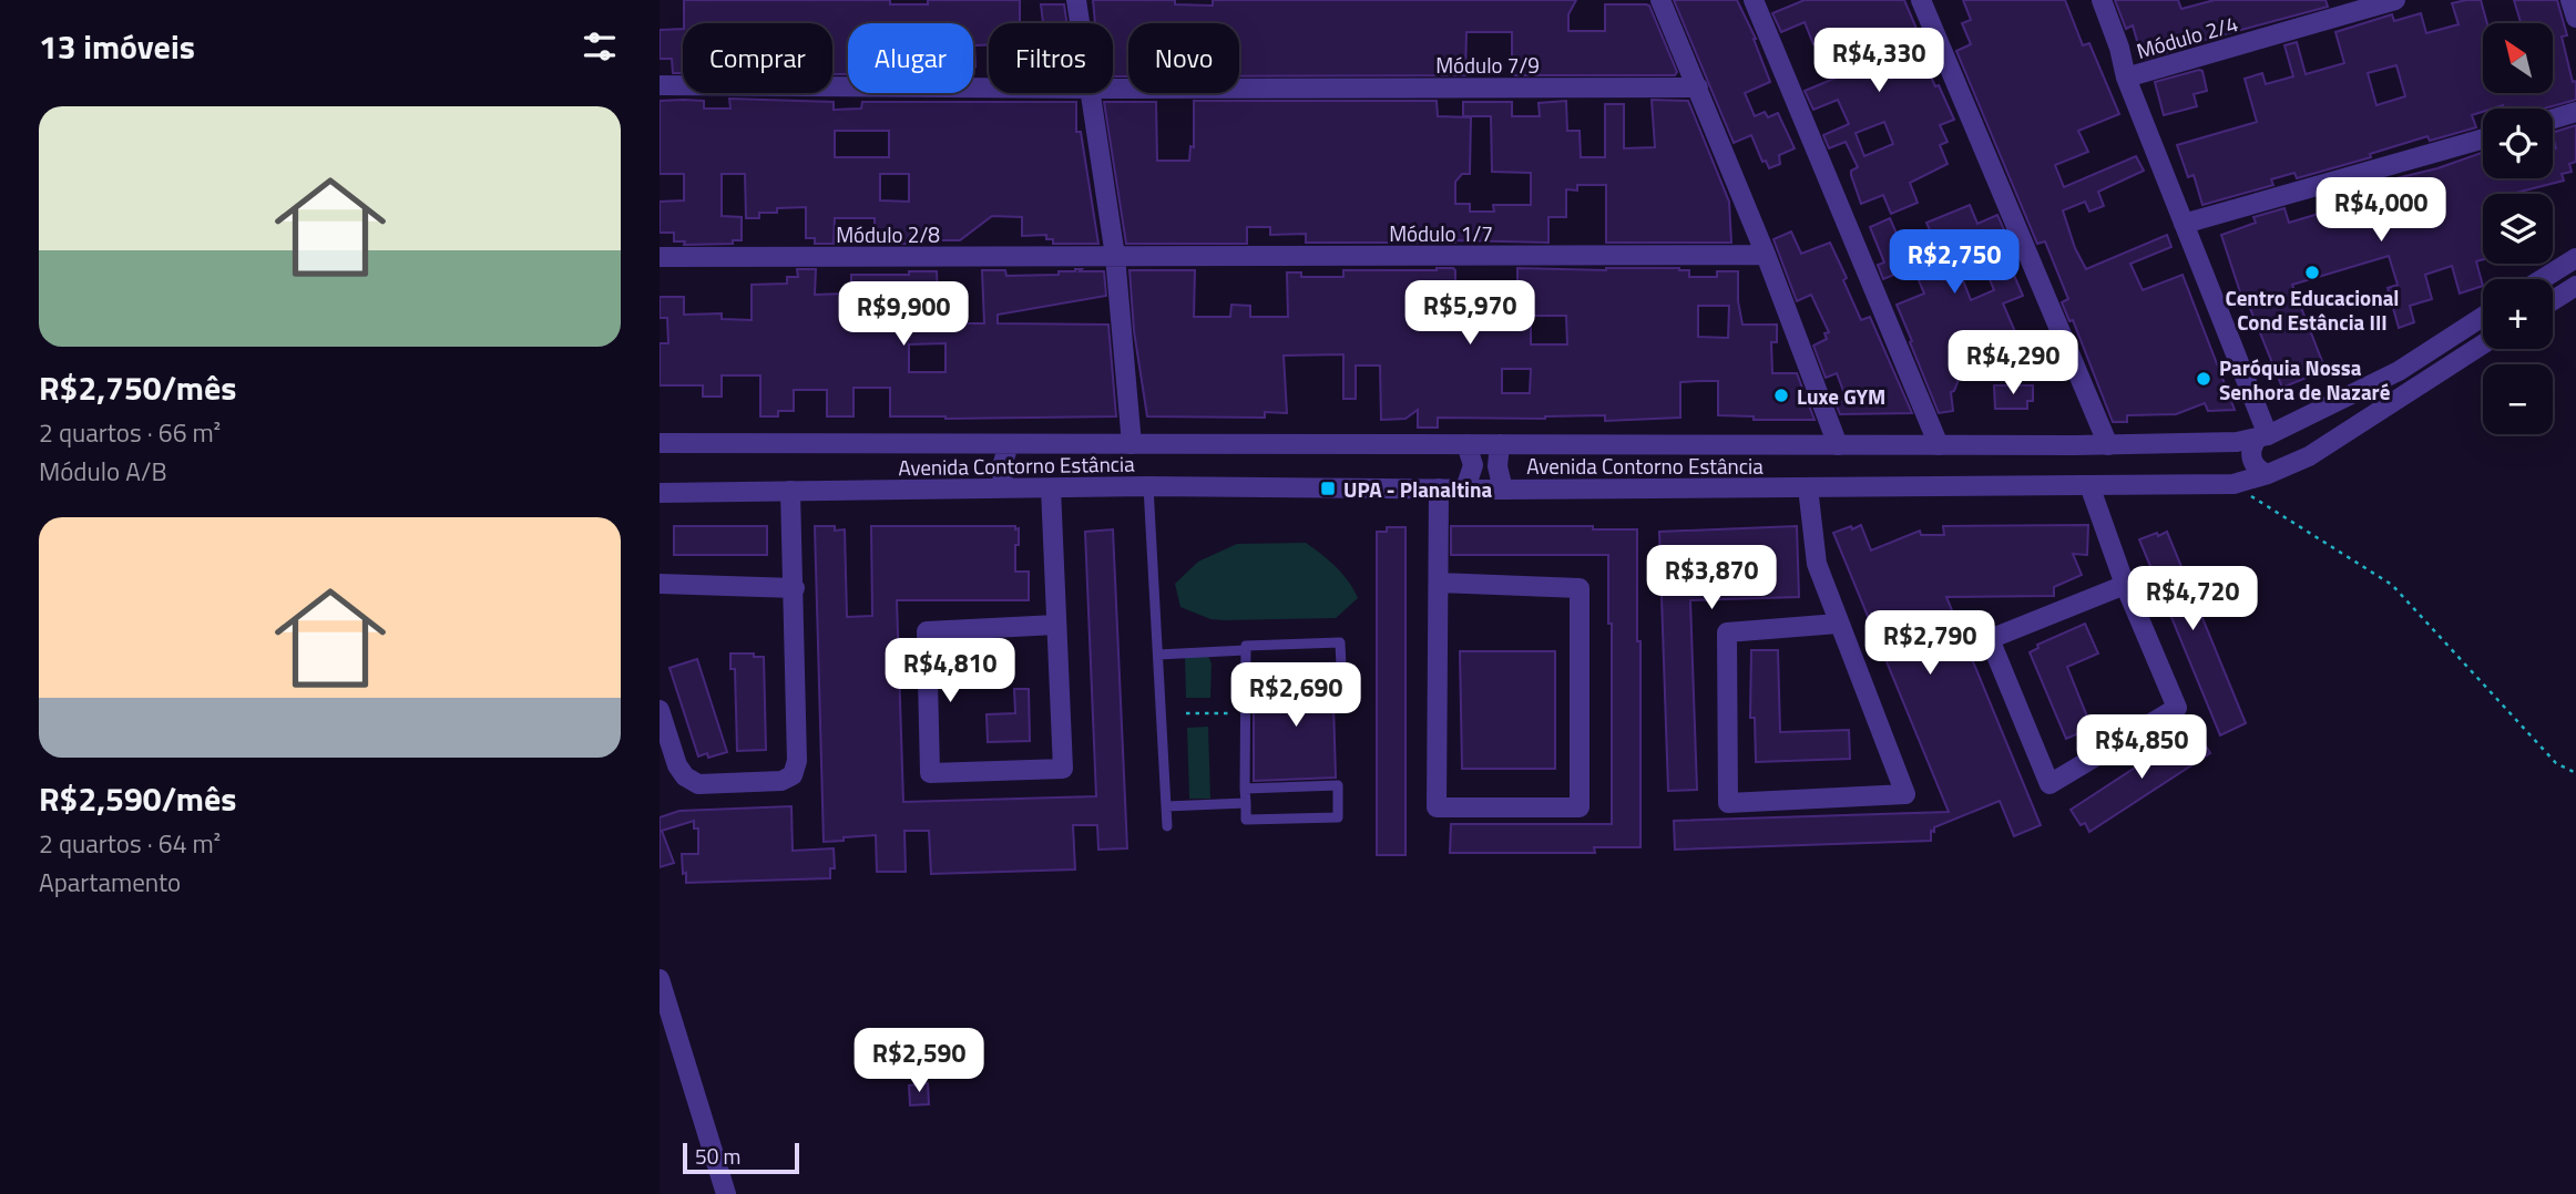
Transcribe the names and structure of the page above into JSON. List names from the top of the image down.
{
  "streets": {
    "street": [
      "Módulo 2/4",
      "Módulo 7/9",
      "Módulo 1/7",
      "Módulo 2/8",
      "Avenida Contorno Estância"
    ]
  },
  "crossings": [
    ["Módulo 1/7", "Módulo 2/8"]
  ],
  "places": {
    "other": ["Centro Educacional Cond Estância III", "Paróquia Nossa Senhora de Nazaré", "Luxe GYM"],
    "transit": ["UPA - Planaltina"]
  },
  "scale_bar": "50 m",
  "north": "top left",
  "page": {
    "heading": "13 imóveis",
    "map_buttons": ["+", "−"],
    "chip": [
      "Comprar",
      "Alugar",
      "Filtros",
      "Novo"
    ],
    "price": [
      "R$4,330",
      "R$4,000",
      "R$2,750",
      "R$5,970",
      "R$9,900",
      "R$4,290",
      "R$3,870",
      "R$4,720",
      "R$2,790",
      "R$4,810",
      "R$2,690",
      "R$4,850",
      "R$2,590"
    ],
    "list": [
      {
        "name": "R$2,750/mês",
        "note": "2 quartos · 66 m² · Módulo A/B"
      },
      {
        "name": "R$2,590/mês",
        "note": "2 quartos · 64 m² · Apartamento"
      }
    ],
    "scale": "50 m"
  }
}
